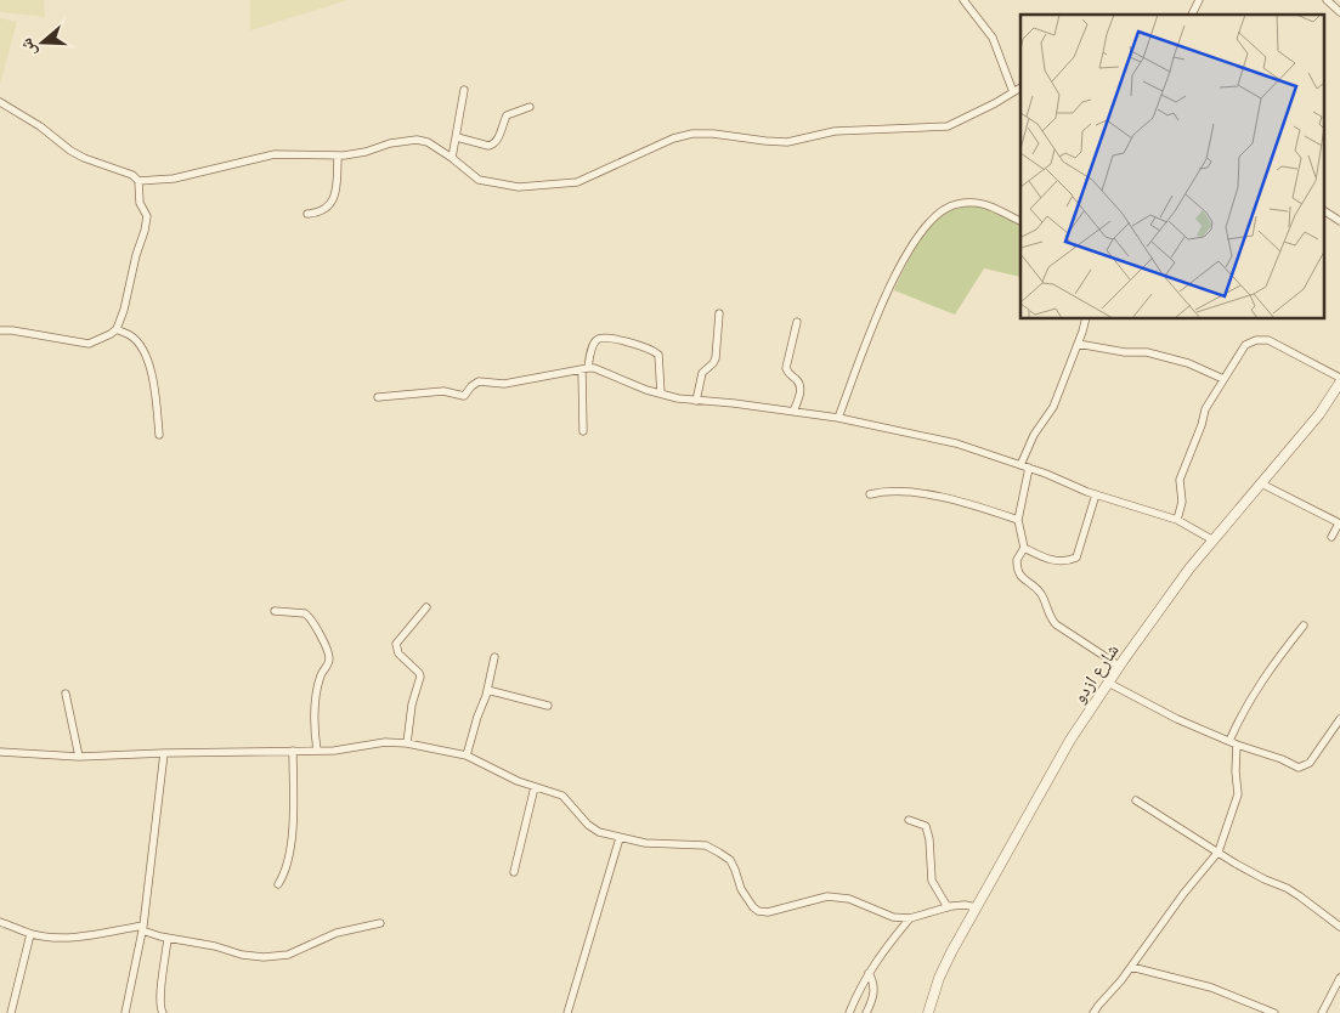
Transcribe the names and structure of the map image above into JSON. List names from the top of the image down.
{
  "streets": {
    "street": ["شارع ازدو"]
  },
  "north": "left"
}
